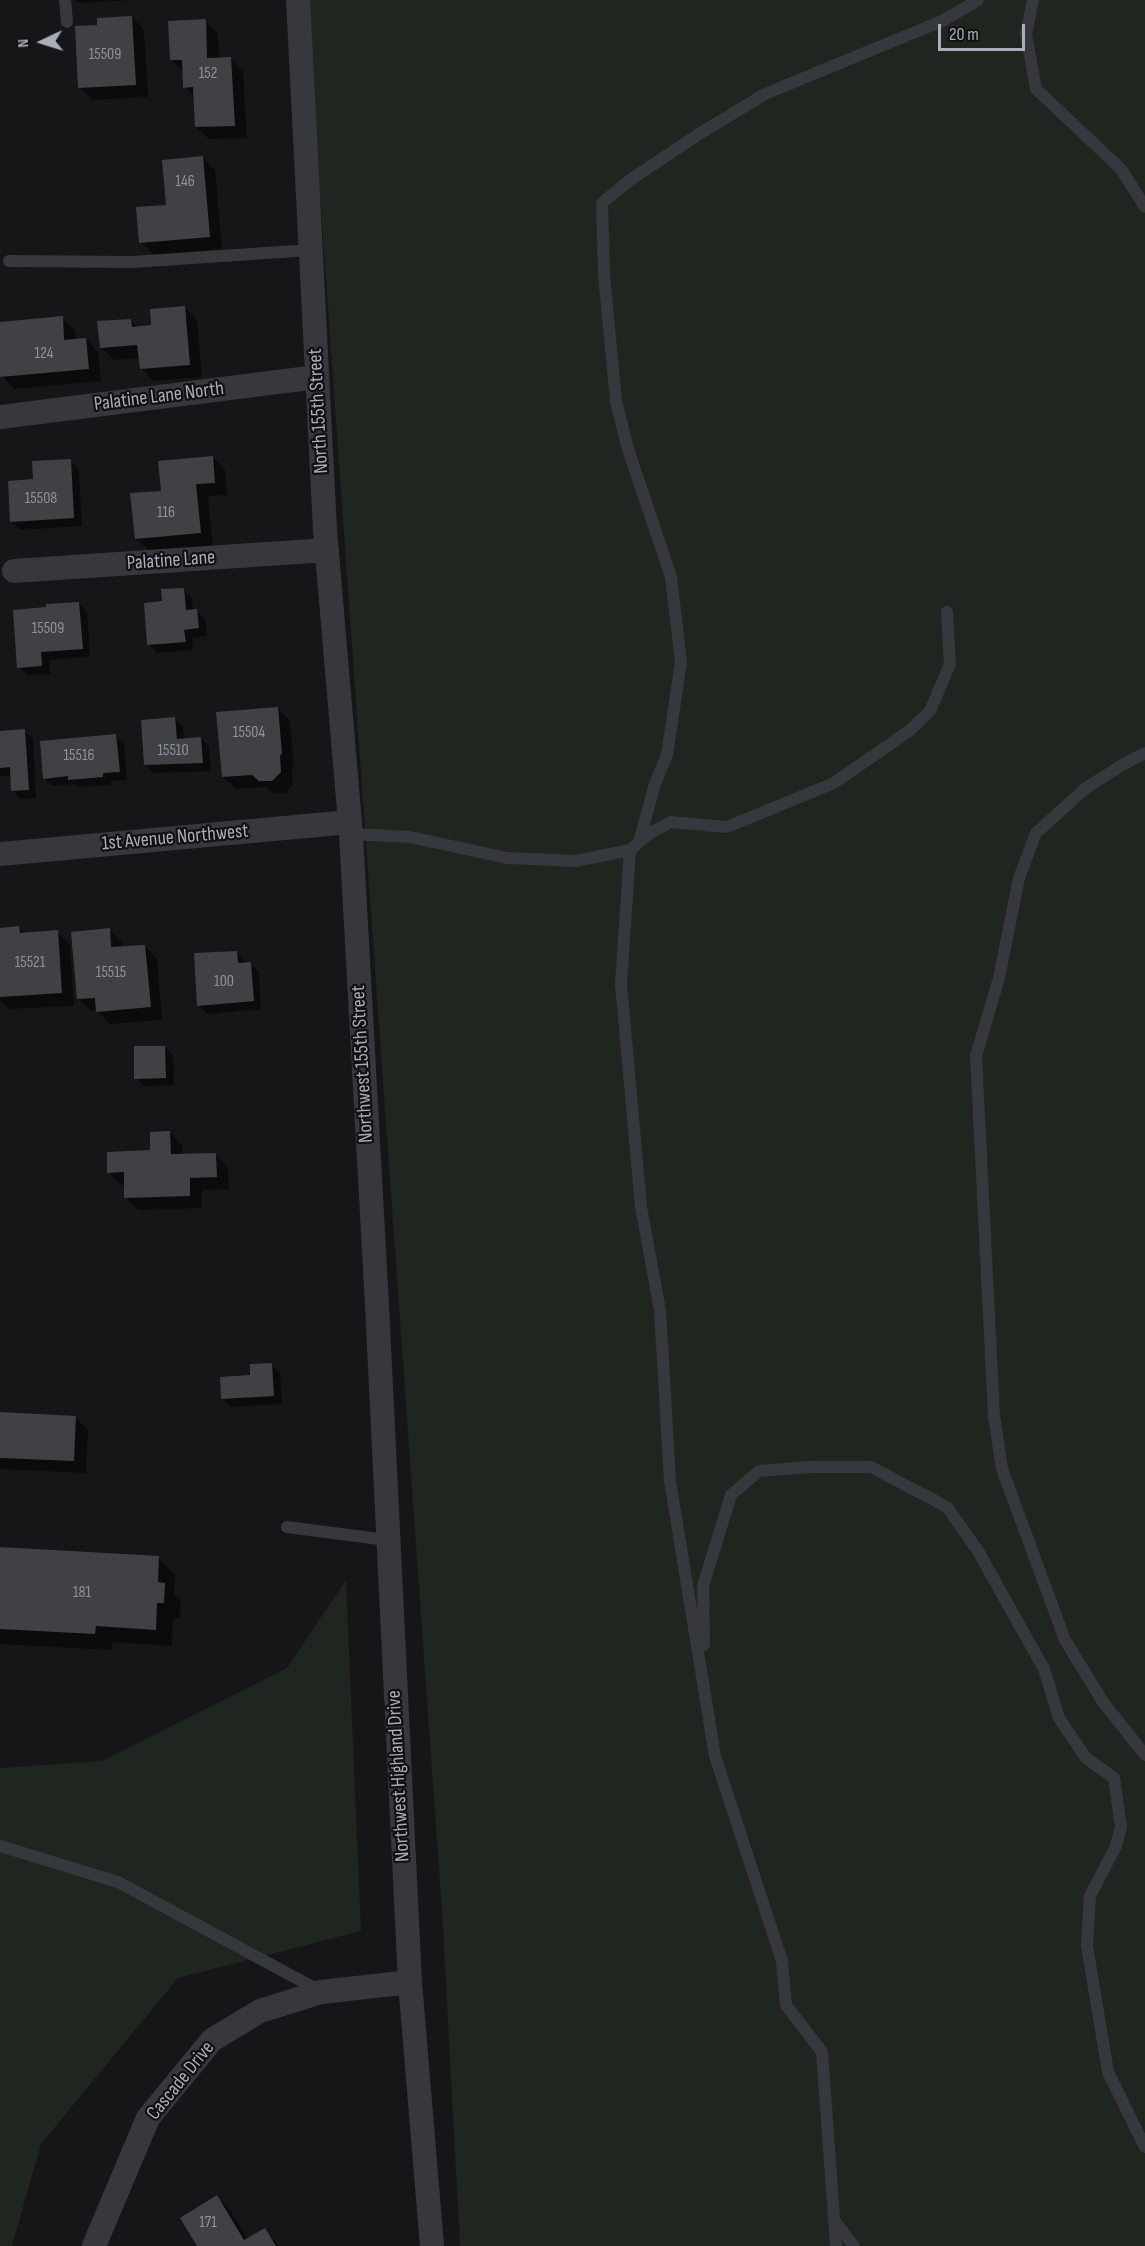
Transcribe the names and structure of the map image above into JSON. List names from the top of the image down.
{
  "streets": {
    "street": [
      "Palatine Lane North",
      "North 155th Street",
      "Palatine Lane",
      "1st Avenue Northwest",
      "Northwest 155th Street",
      "Northwest Highland Drive",
      "Cascade Drive"
    ]
  },
  "crossings": [
    ["Palatine Lane North", "North 155th Street"],
    ["North 155th Street", "Palatine Lane"],
    ["North 155th Street", "1st Avenue Northwest"],
    ["North 155th Street", "Northwest 155th Street"],
    ["1st Avenue Northwest", "Northwest 155th Street"],
    ["Northwest 155th Street", "Northwest Highland Drive"],
    ["Northwest Highland Drive", "Cascade Drive"]
  ],
  "house_numbers": [
    "15509",
    "152",
    "146",
    "124",
    "15508",
    "116",
    "15509",
    "15504",
    "15510",
    "15516",
    "15521",
    "15515",
    "100",
    "181",
    "171"
  ],
  "scale_bar": "20 m",
  "north": "left"
}
